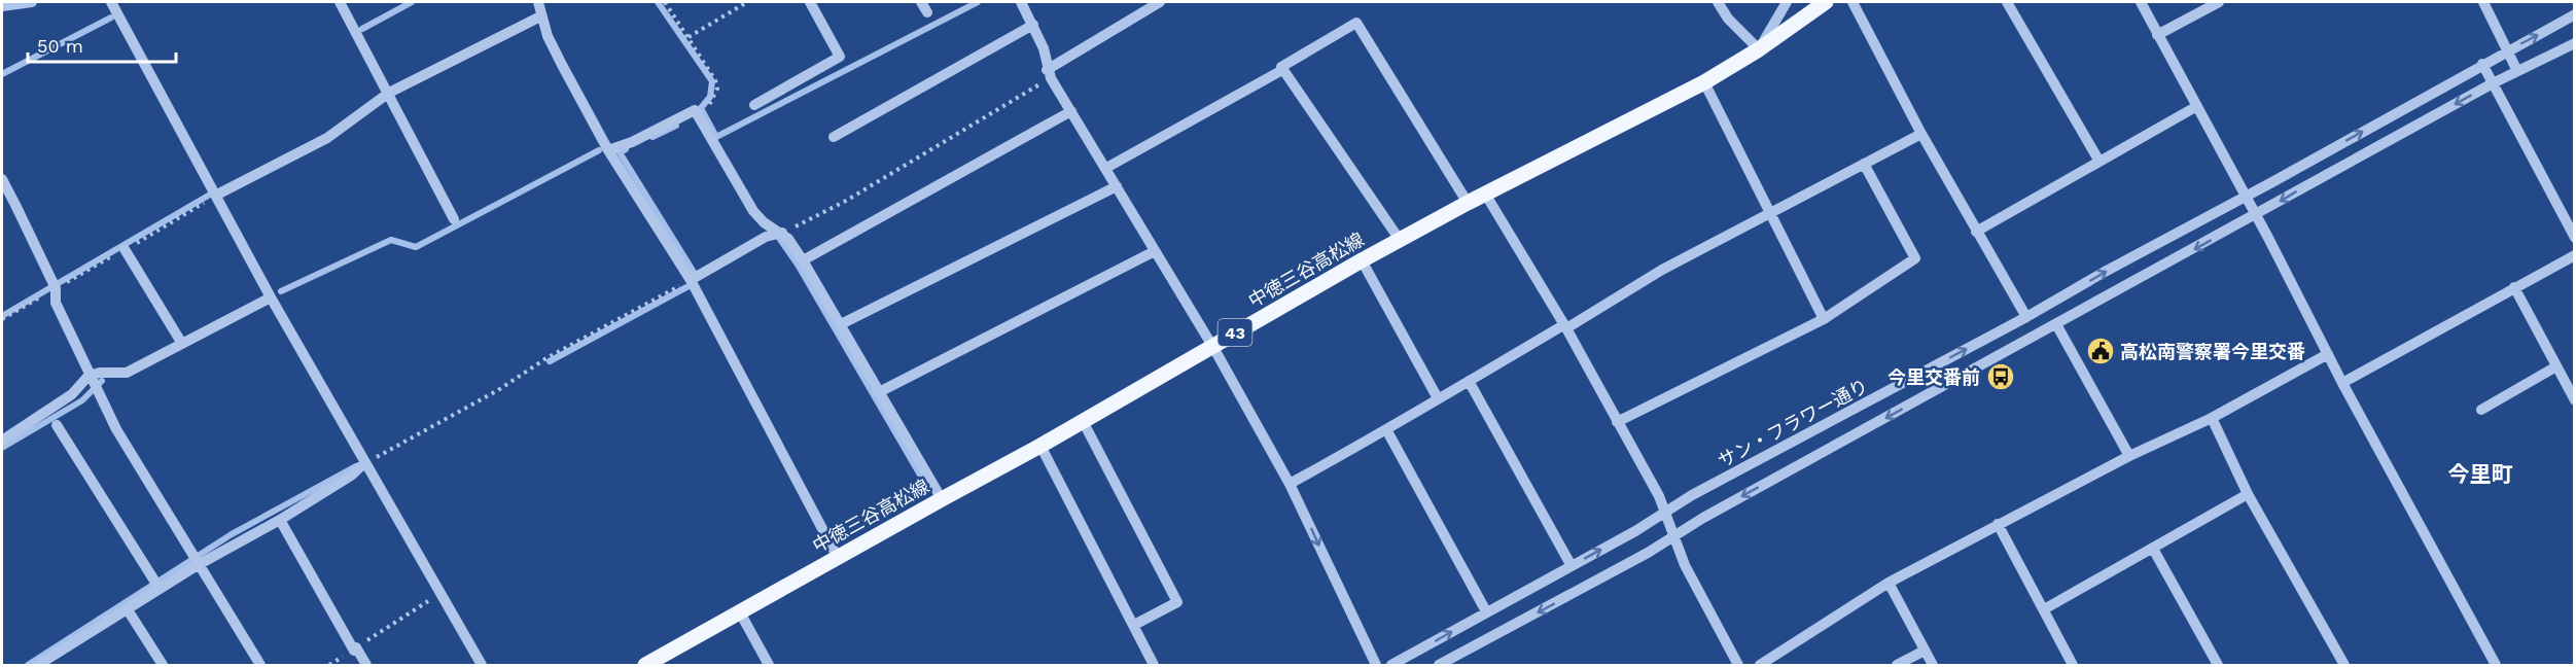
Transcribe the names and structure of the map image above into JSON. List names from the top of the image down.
{
  "streets": {
    "main road": ["中徳三谷高松線", "43"],
    "street": ["サン・フラワー通り"]
  },
  "districts": ["今里町"],
  "places": {
    "public building": ["高松南警察署今里交番"],
    "bus stop": ["今里交番前"]
  },
  "scale_bar": "50 m"
}
